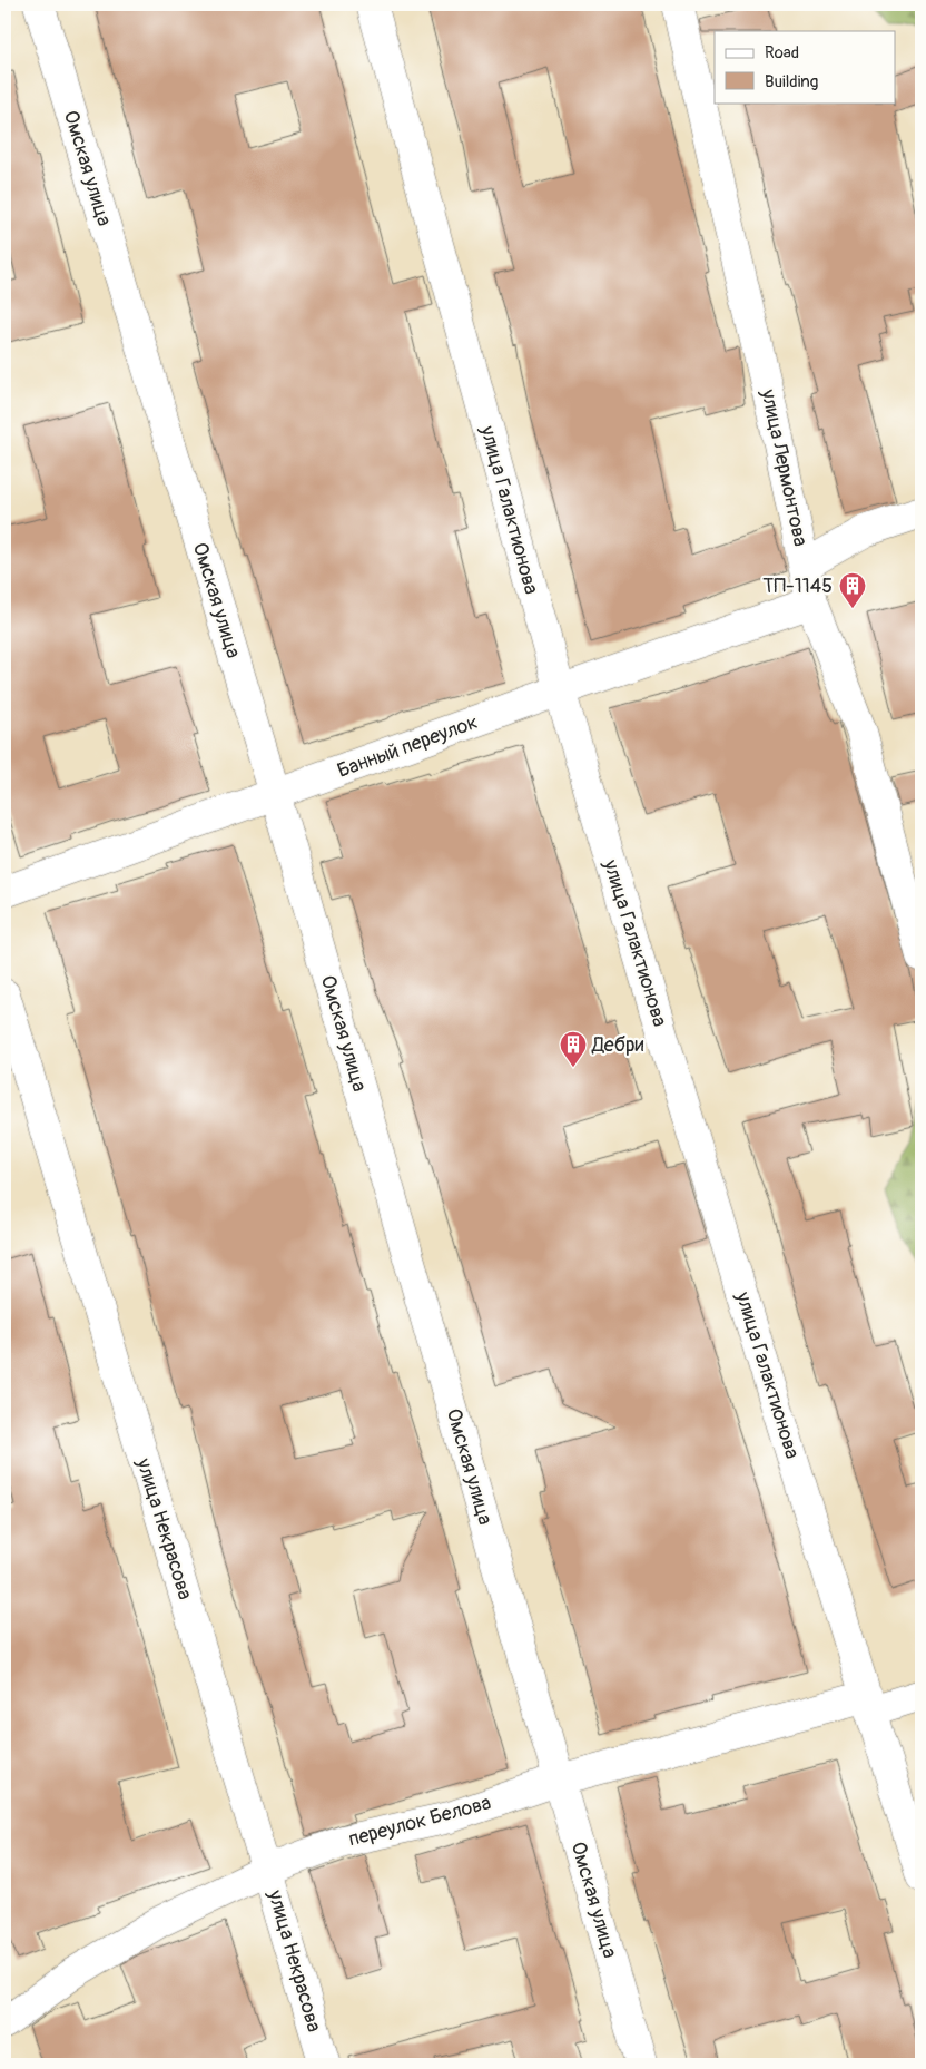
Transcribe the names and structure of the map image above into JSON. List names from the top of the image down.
{
  "streets": {
    "street": [
      "Омская улица",
      "улица Лермонтова",
      "улица Галактионова",
      "Банный переулок",
      "улица Некрасова",
      "переулок Белова"
    ]
  },
  "crossings": [
    ["Омская улица", "Банный переулок"],
    ["Омская улица", "переулок Белова"],
    ["улица Лермонтова", "Банный переулок"],
    ["улица Галактионова", "Банный переулок"],
    ["улица Галактионова", "переулок Белова"],
    ["улица Некрасова", "переулок Белова"]
  ],
  "places": {
    "building": ["ТП-1145", "Дебри"]
  },
  "legend": ["Road", "Building"]
}
